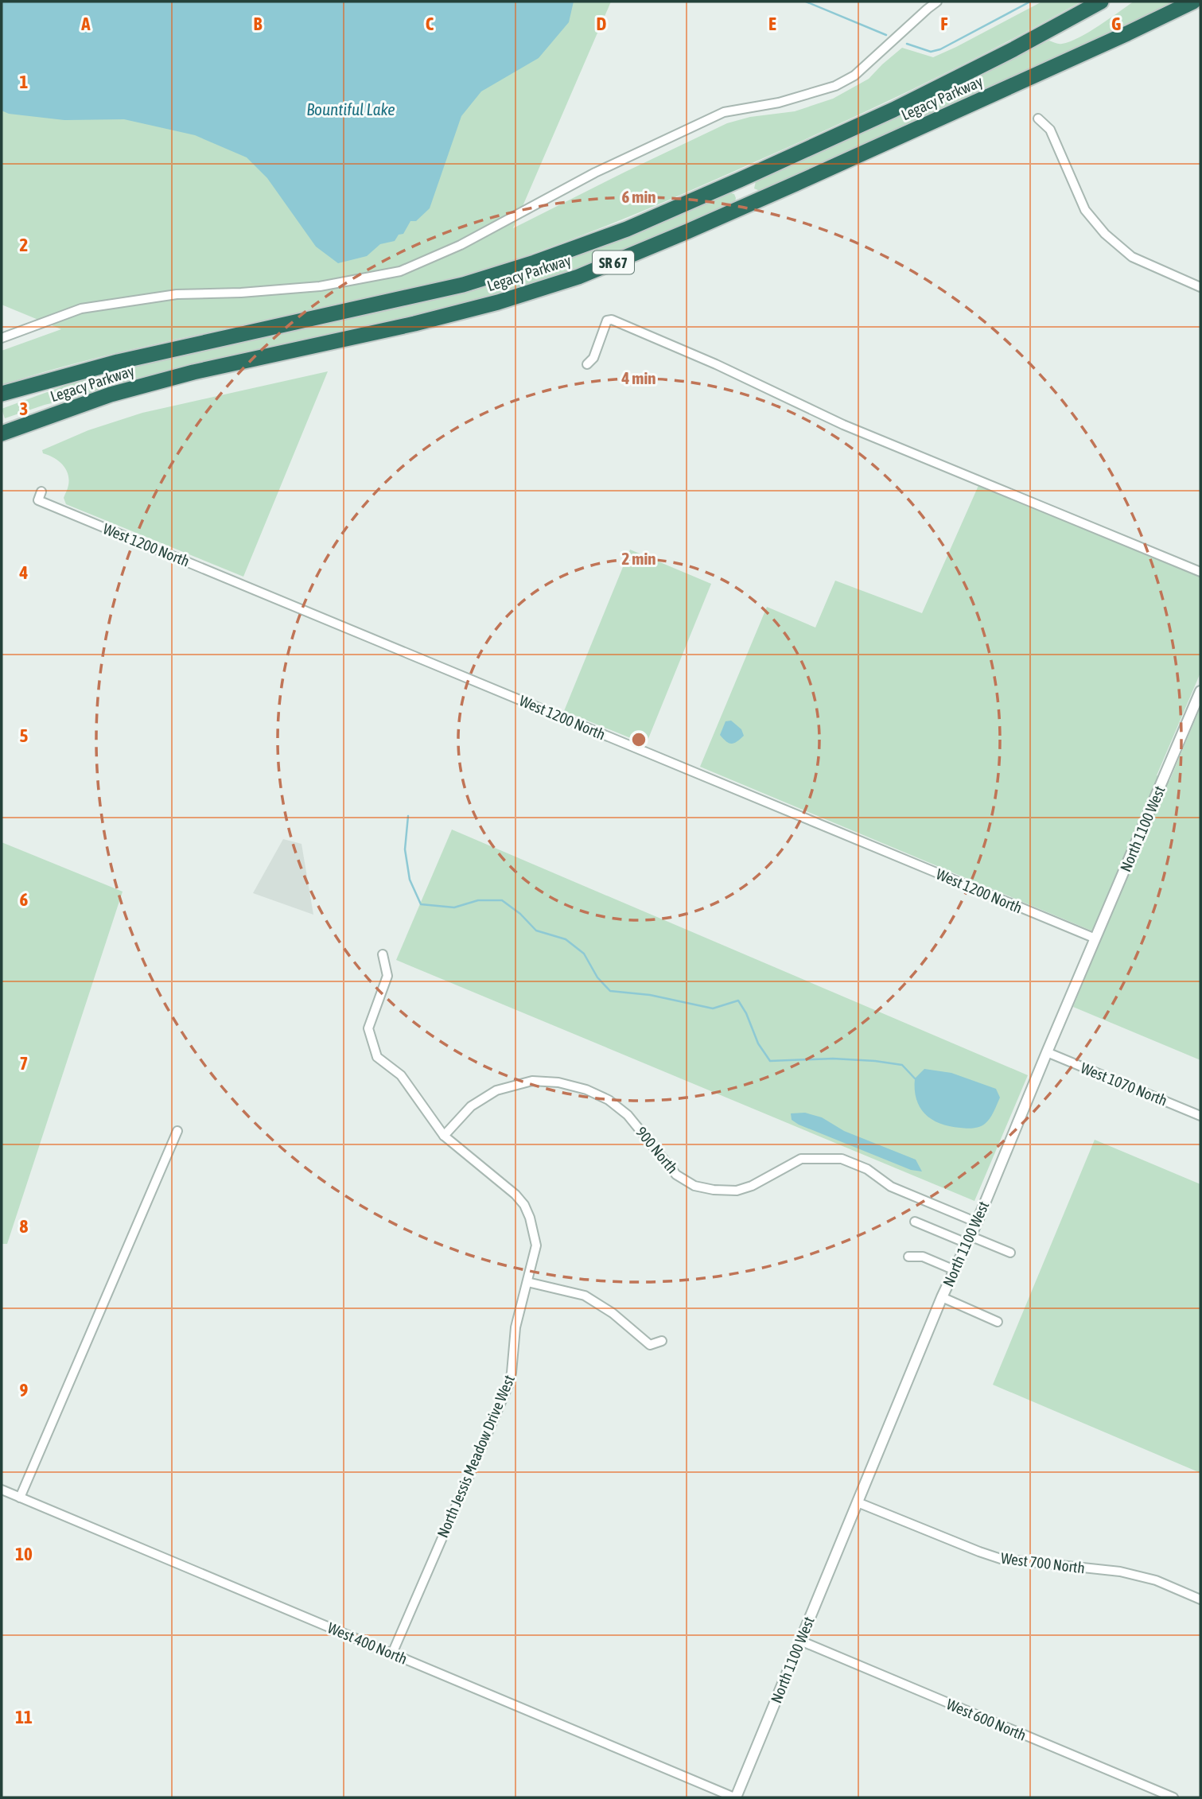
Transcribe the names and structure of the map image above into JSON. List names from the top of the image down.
{
  "streets": {
    "highway": ["Legacy Parkway", "SR 67"],
    "street": [
      "West 1200 North",
      "North 1100 West",
      "West 1070 North",
      "900 North",
      "North Jessis Meadow Drive West",
      "West 700 North",
      "West 400 North",
      "West 600 North"
    ]
  },
  "crossings": [
    ["West 1200 North", "North 1100 West"],
    ["North 1100 West", "West 1070 North"],
    ["North 1100 West", "900 North"],
    ["North 1100 West", "West 700 North"],
    ["North 1100 West", "West 400 North"],
    ["North 1100 West", "West 600 North"],
    ["900 North", "North Jessis Meadow Drive West"],
    ["North Jessis Meadow Drive West", "West 400 North"]
  ],
  "water": ["Bountiful Lake"],
  "grid": {
    "columns": [
      "A",
      "B",
      "C",
      "D",
      "E",
      "F",
      "G"
    ],
    "rows": [
      "1",
      "2",
      "3",
      "4",
      "5",
      "6",
      "7",
      "8",
      "9",
      "10",
      "11"
    ]
  },
  "rings": ["6 min", "4 min", "2 min"]
}
